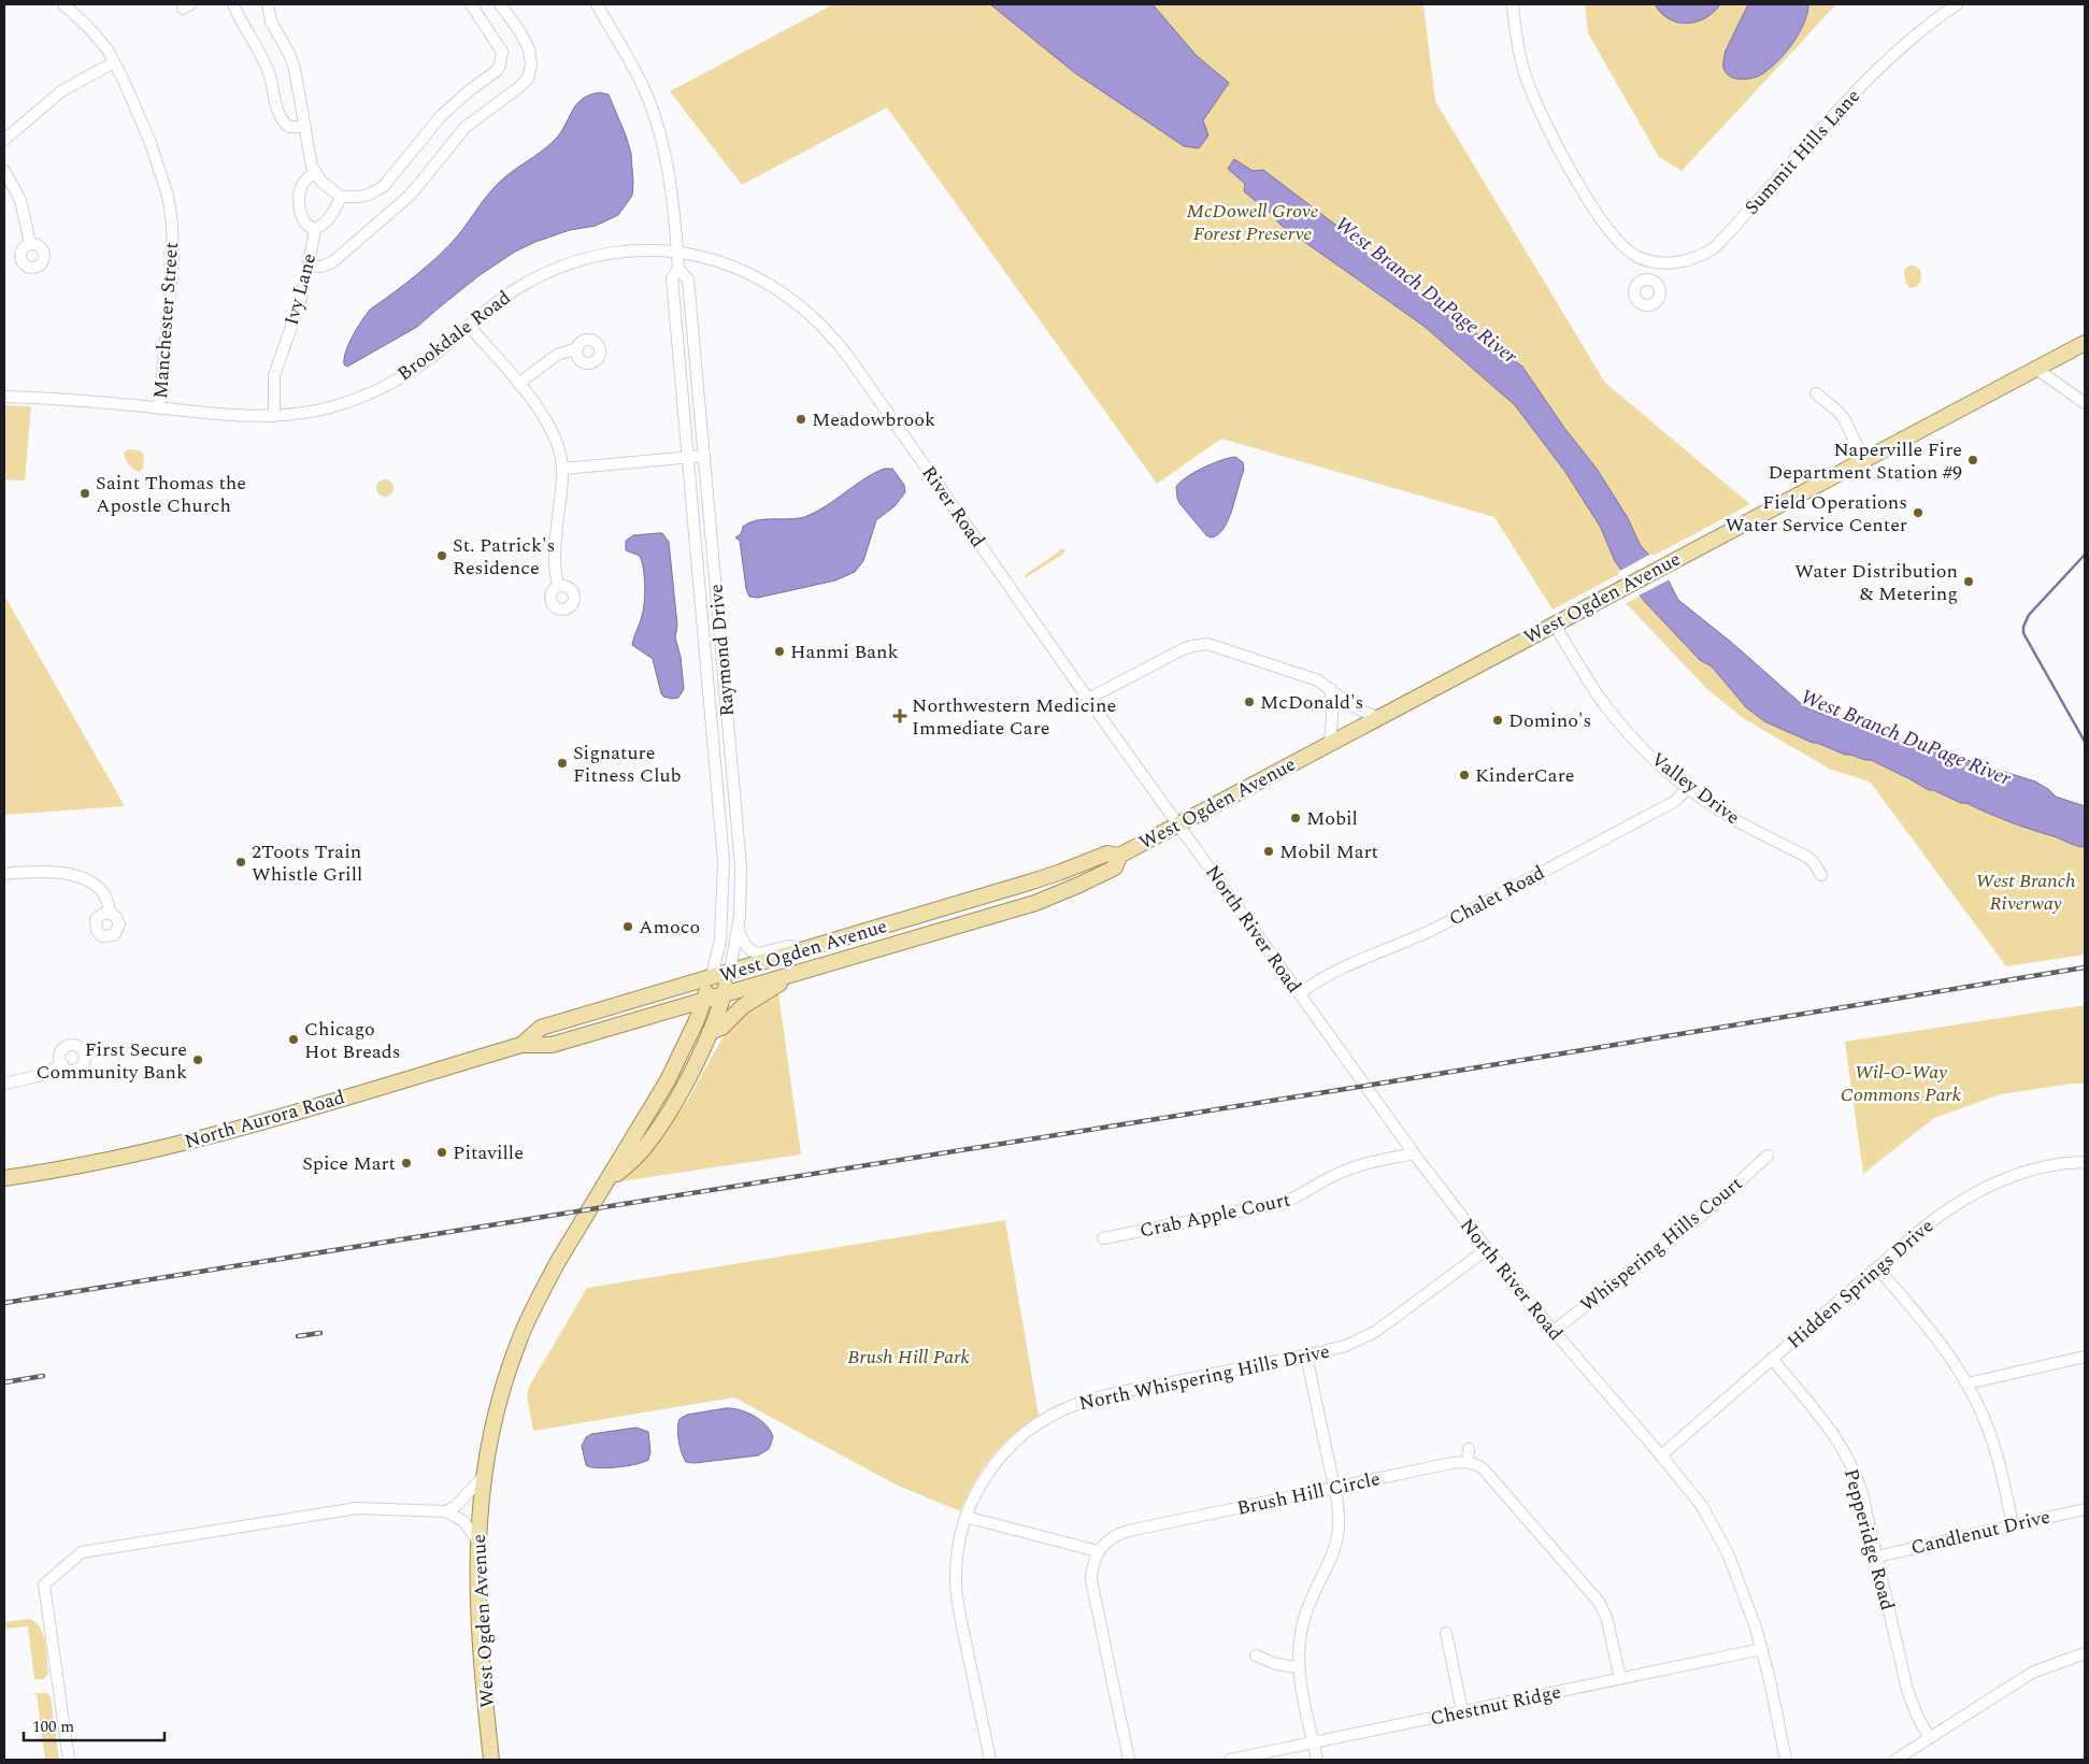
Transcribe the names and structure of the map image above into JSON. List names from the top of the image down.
{
  "streets": {
    "main road": ["West Ogden Avenue", "Raymond Drive", "North Aurora Road"],
    "street": [
      "Summit Hills Lane",
      "Ivy Lane",
      "Manchester Street",
      "Brookdale Road",
      "River Road",
      "Valley Drive",
      "Chalet Road",
      "North River Road",
      "Crab Apple Court",
      "Whispering Hills Court",
      "Hidden Springs Drive",
      "North Whispering Hills Drive",
      "Brush Hill Circle",
      "Candlenut Drive",
      "Pepperidge Road",
      "Chestnut Ridge"
    ]
  },
  "crossings": [
    ["Ivy Lane", "Brookdale Road"],
    ["Manchester Street", "Brookdale Road"],
    ["Brookdale Road", "River Road"],
    ["Brookdale Road", "Raymond Drive"],
    ["River Road", "West Ogden Avenue"],
    ["River Road", "Raymond Drive"],
    ["River Road", "North River Road"],
    ["West Ogden Avenue", "Raymond Drive"],
    ["West Ogden Avenue", "Valley Drive"],
    ["West Ogden Avenue", "North River Road"],
    ["West Ogden Avenue", "North Aurora Road"],
    ["Raymond Drive", "North Aurora Road"],
    ["Valley Drive", "Chalet Road"],
    ["Chalet Road", "North River Road"],
    ["North River Road", "Crab Apple Court"],
    ["North River Road", "Whispering Hills Court"],
    ["North River Road", "Hidden Springs Drive"],
    ["North River Road", "North Whispering Hills Drive"],
    ["North River Road", "Chestnut Ridge"],
    ["Hidden Springs Drive", "Pepperidge Road"],
    ["Candlenut Drive", "Pepperidge Road"]
  ],
  "water": ["West Branch DuPage River"],
  "parks": [
    "McDowell Grove Forest Preserve",
    "West Branch Riverway",
    "Wil-O-Way Commons Park",
    "Brush Hill Park"
  ],
  "places": {
    "other": [
      "Meadowbrook",
      "Naperville Fire Department Station #9",
      "Saint Thomas the Apostle Church",
      "Field Operations Water Service Center",
      "St. Patrick's Residence",
      "Water Distribution & Metering",
      "Hanmi Bank",
      "McDonald's",
      "Domino's",
      "Signature Fitness Club",
      "KinderCare",
      "Mobil",
      "Mobil Mart",
      "2Toots Train Whistle Grill",
      "Amoco",
      "Chicago Hot Breads",
      "First Secure Community Bank",
      "Pitaville",
      "Spice Mart"
    ],
    "health": ["Northwestern Medicine Immediate Care"]
  },
  "scale_bar": "100 m"
}
